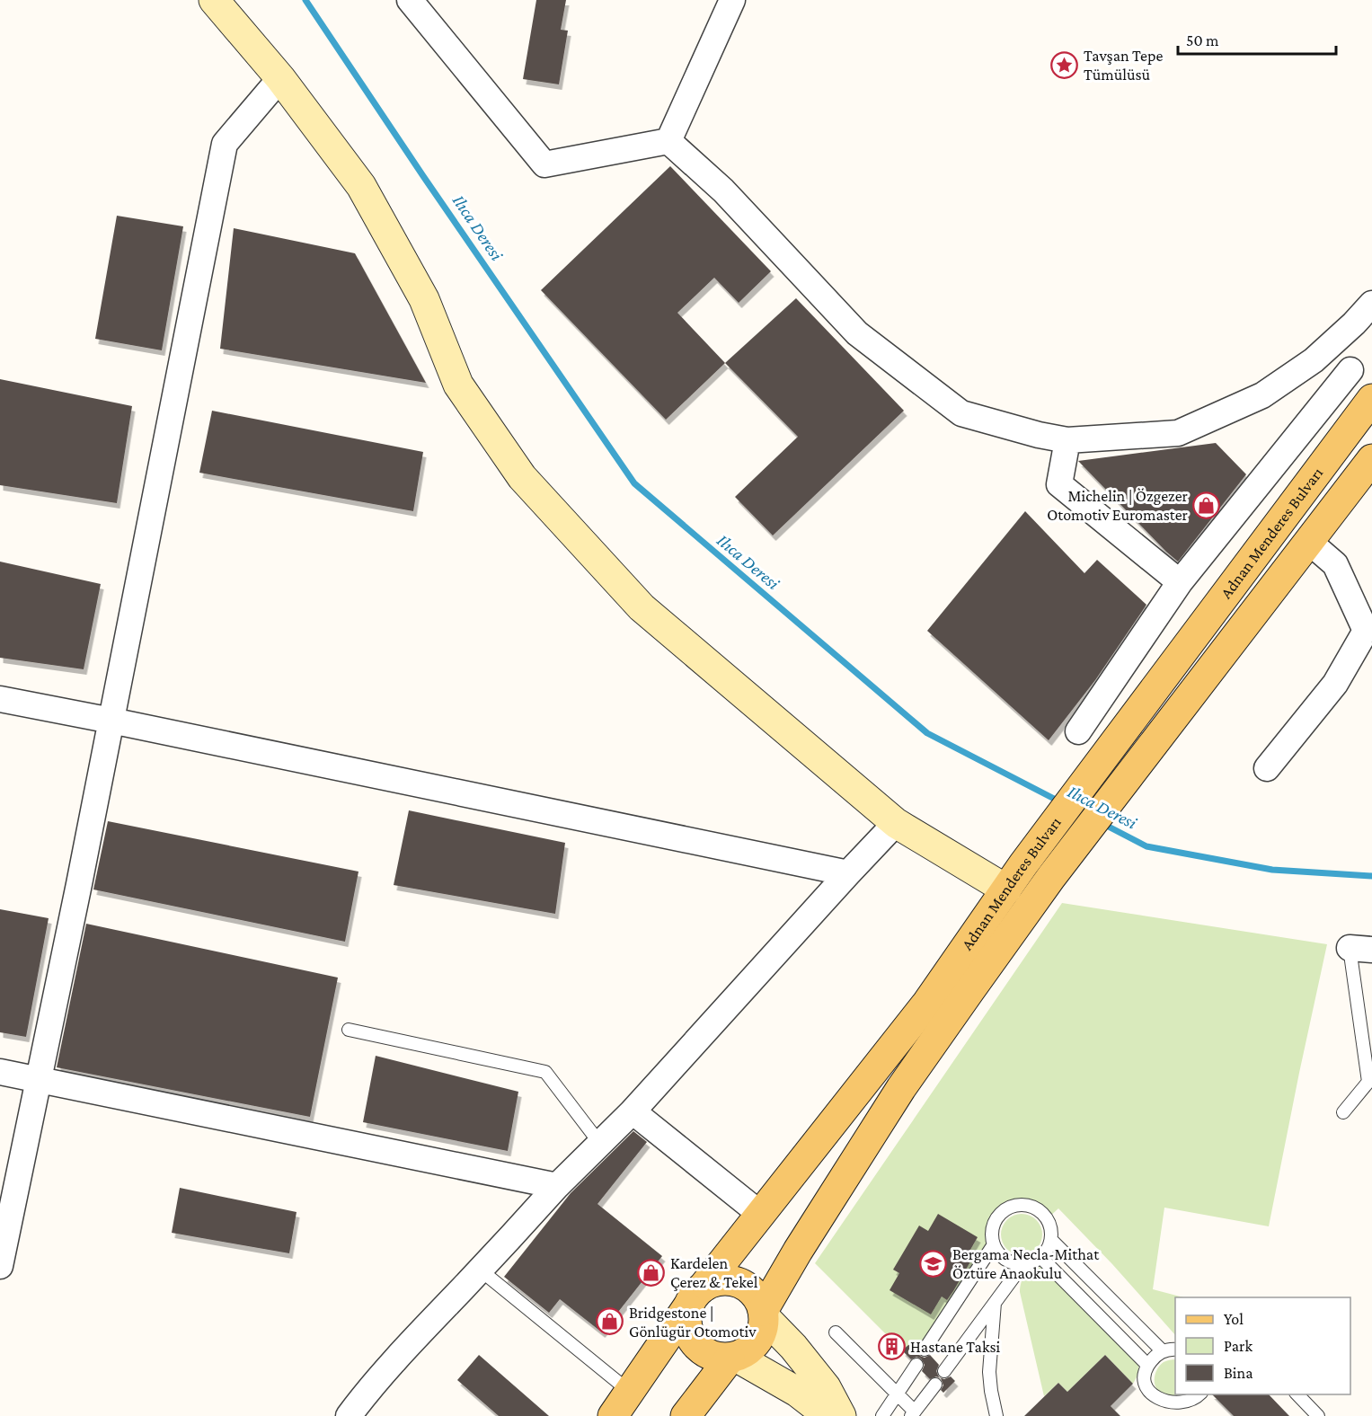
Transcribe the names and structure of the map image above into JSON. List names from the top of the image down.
{
  "streets": {
    "main road": ["Adnan Menderes Bulvarı"]
  },
  "water": ["Ilıca Deresi"],
  "places": {
    "place": ["Tavşan Tepe Tümülüsü"],
    "shop": ["Michelin | Özgezer Otomotiv Euromaster", "Kardelen Çerez & Tekel", "Bridgestone | Gönlügür Otomotiv"],
    "school or university": ["Bergama Necla-Mithat Öztüre Anaokulu"],
    "building": ["Hastane Taksi"]
  },
  "legend": ["Yol", "Park", "Bina"],
  "scale_bar": "50 m"
}
